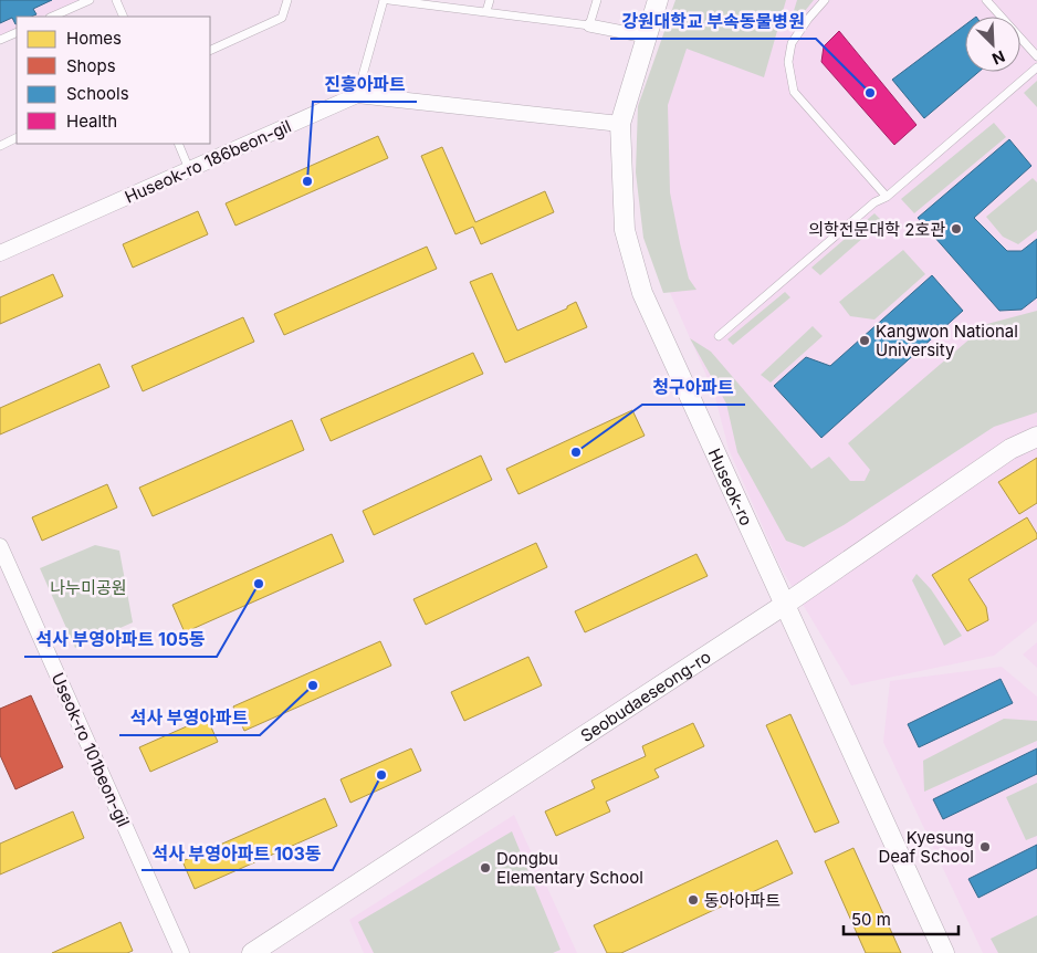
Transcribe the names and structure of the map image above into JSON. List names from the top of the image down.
{
  "streets": {
    "street": [
      "Huseok-ro 186beon-gil",
      "Huseok-ro",
      "Seobudaeseong-ro",
      "Useok-ro 101beon-gil"
    ]
  },
  "crossings": [
    ["Huseok-ro", "Seobudaeseong-ro"]
  ],
  "parks": ["나누미공원"],
  "places": [
    "강원대학교 부속동물병원",
    "진흥아파트",
    "의학전문대학 2호관",
    "Kangwon National University",
    "청구아파트",
    "석사 부영아파트 105동",
    "석사 부영아파트",
    "석사 부영아파트 103동",
    "Kyesung Deaf School",
    "Dongbu Elementary School",
    "동아아파트"
  ],
  "legend": [
    "Homes",
    "Shops",
    "Schools",
    "Health"
  ],
  "scale_bar": "50 m",
  "north": "bottom right"
}
